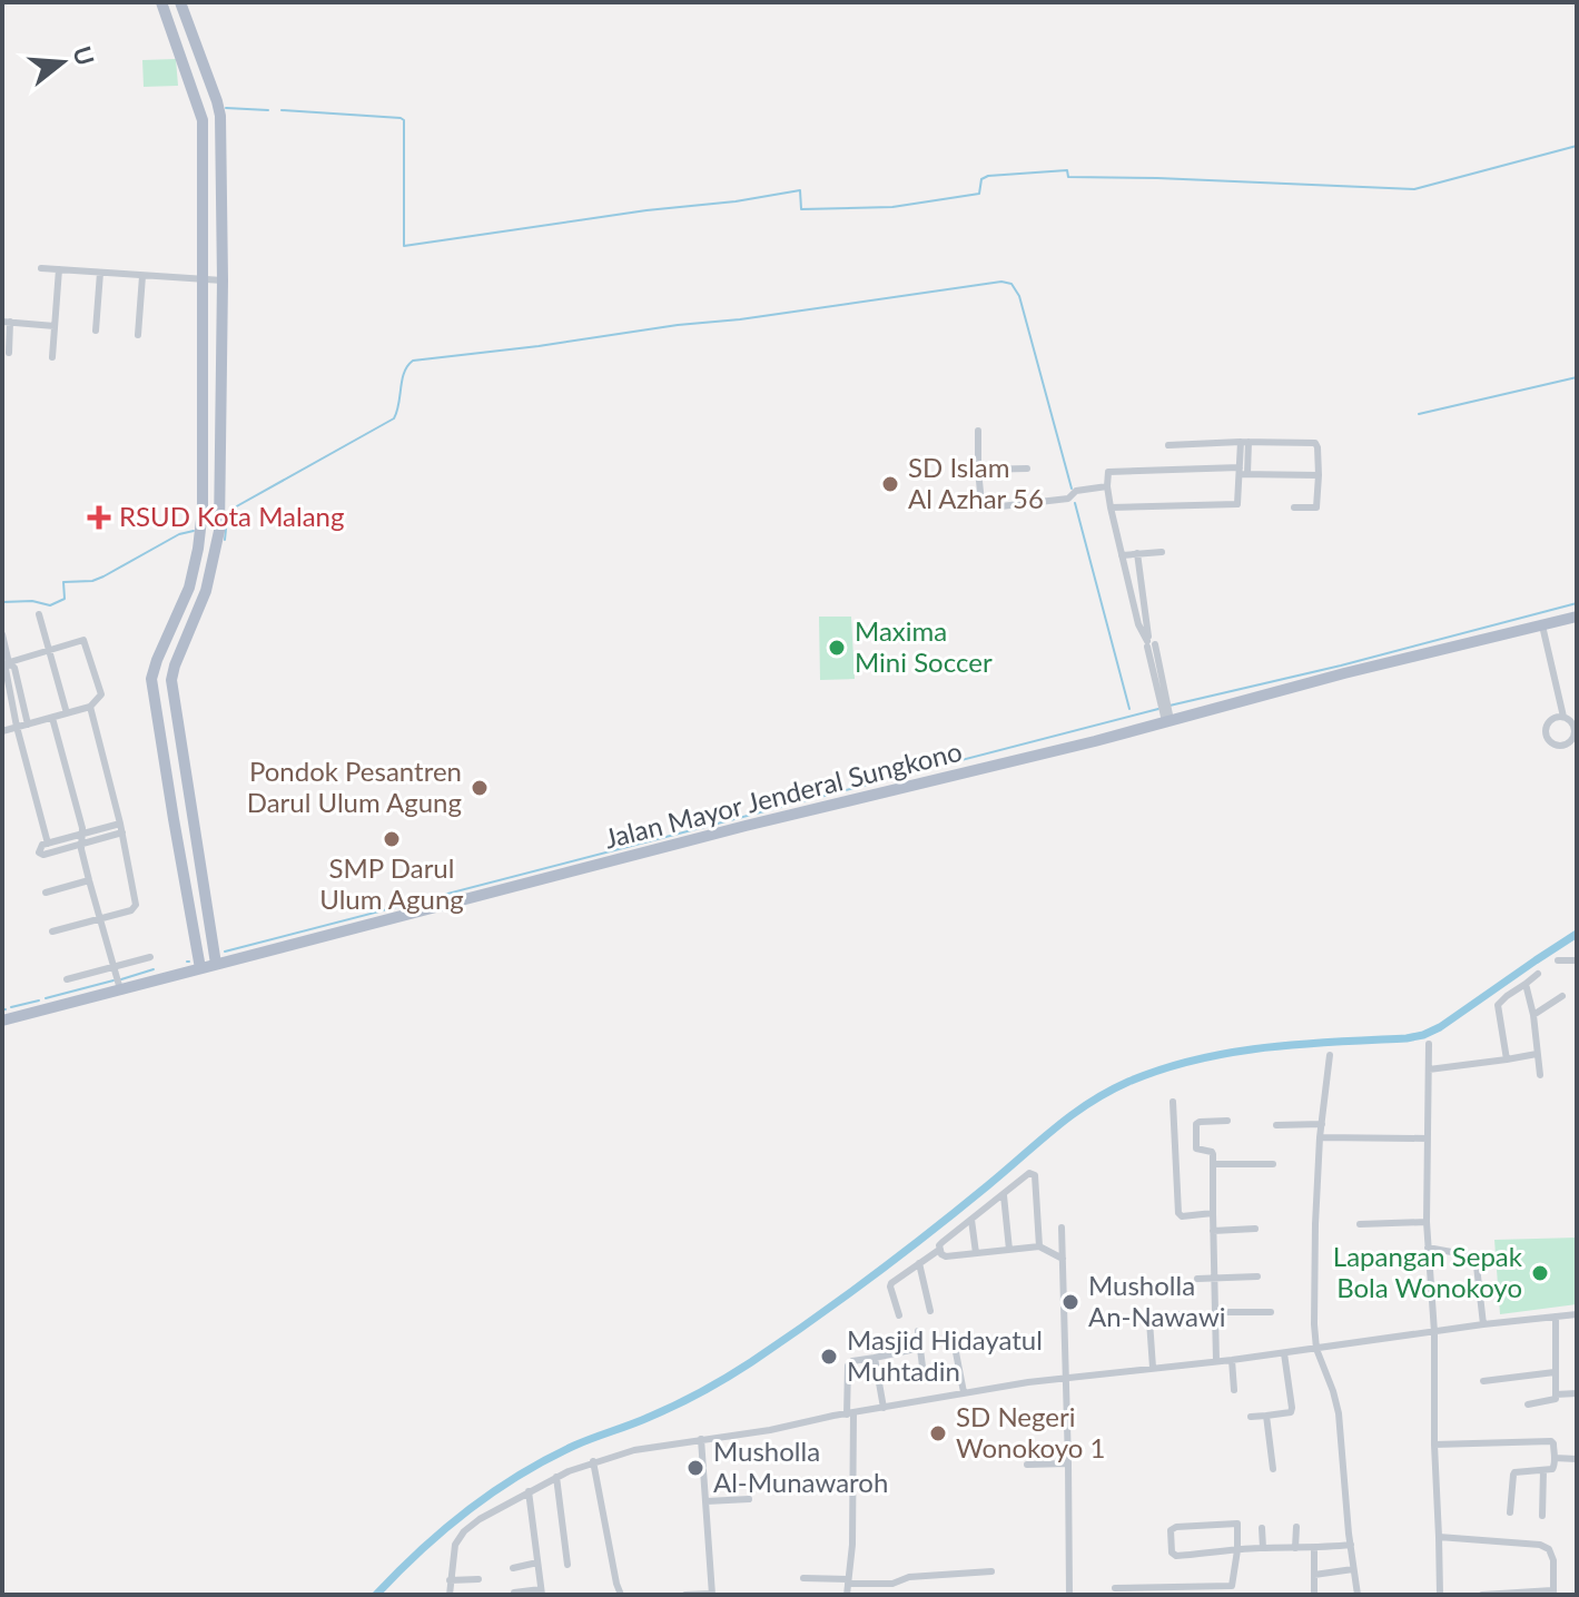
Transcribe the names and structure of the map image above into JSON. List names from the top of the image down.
{
  "streets": {
    "main road": ["Jalan Mayor Jenderal Sungkono"]
  },
  "places": {
    "other": [
      "SD Islam Al Azhar 56",
      "Maxima Mini Soccer",
      "Pondok Pesantren Darul Ulum Agung",
      "SMP Darul Ulum Agung",
      "Lapangan Sepak Bola Wonokoyo",
      "Musholla An-Nawawi",
      "Masjid Hidayatul Muhtadin",
      "SD Negeri Wonokoyo 1",
      "Musholla Al-Munawaroh"
    ],
    "health": ["RSUD Kota Malang"]
  },
  "north": "right"
}
